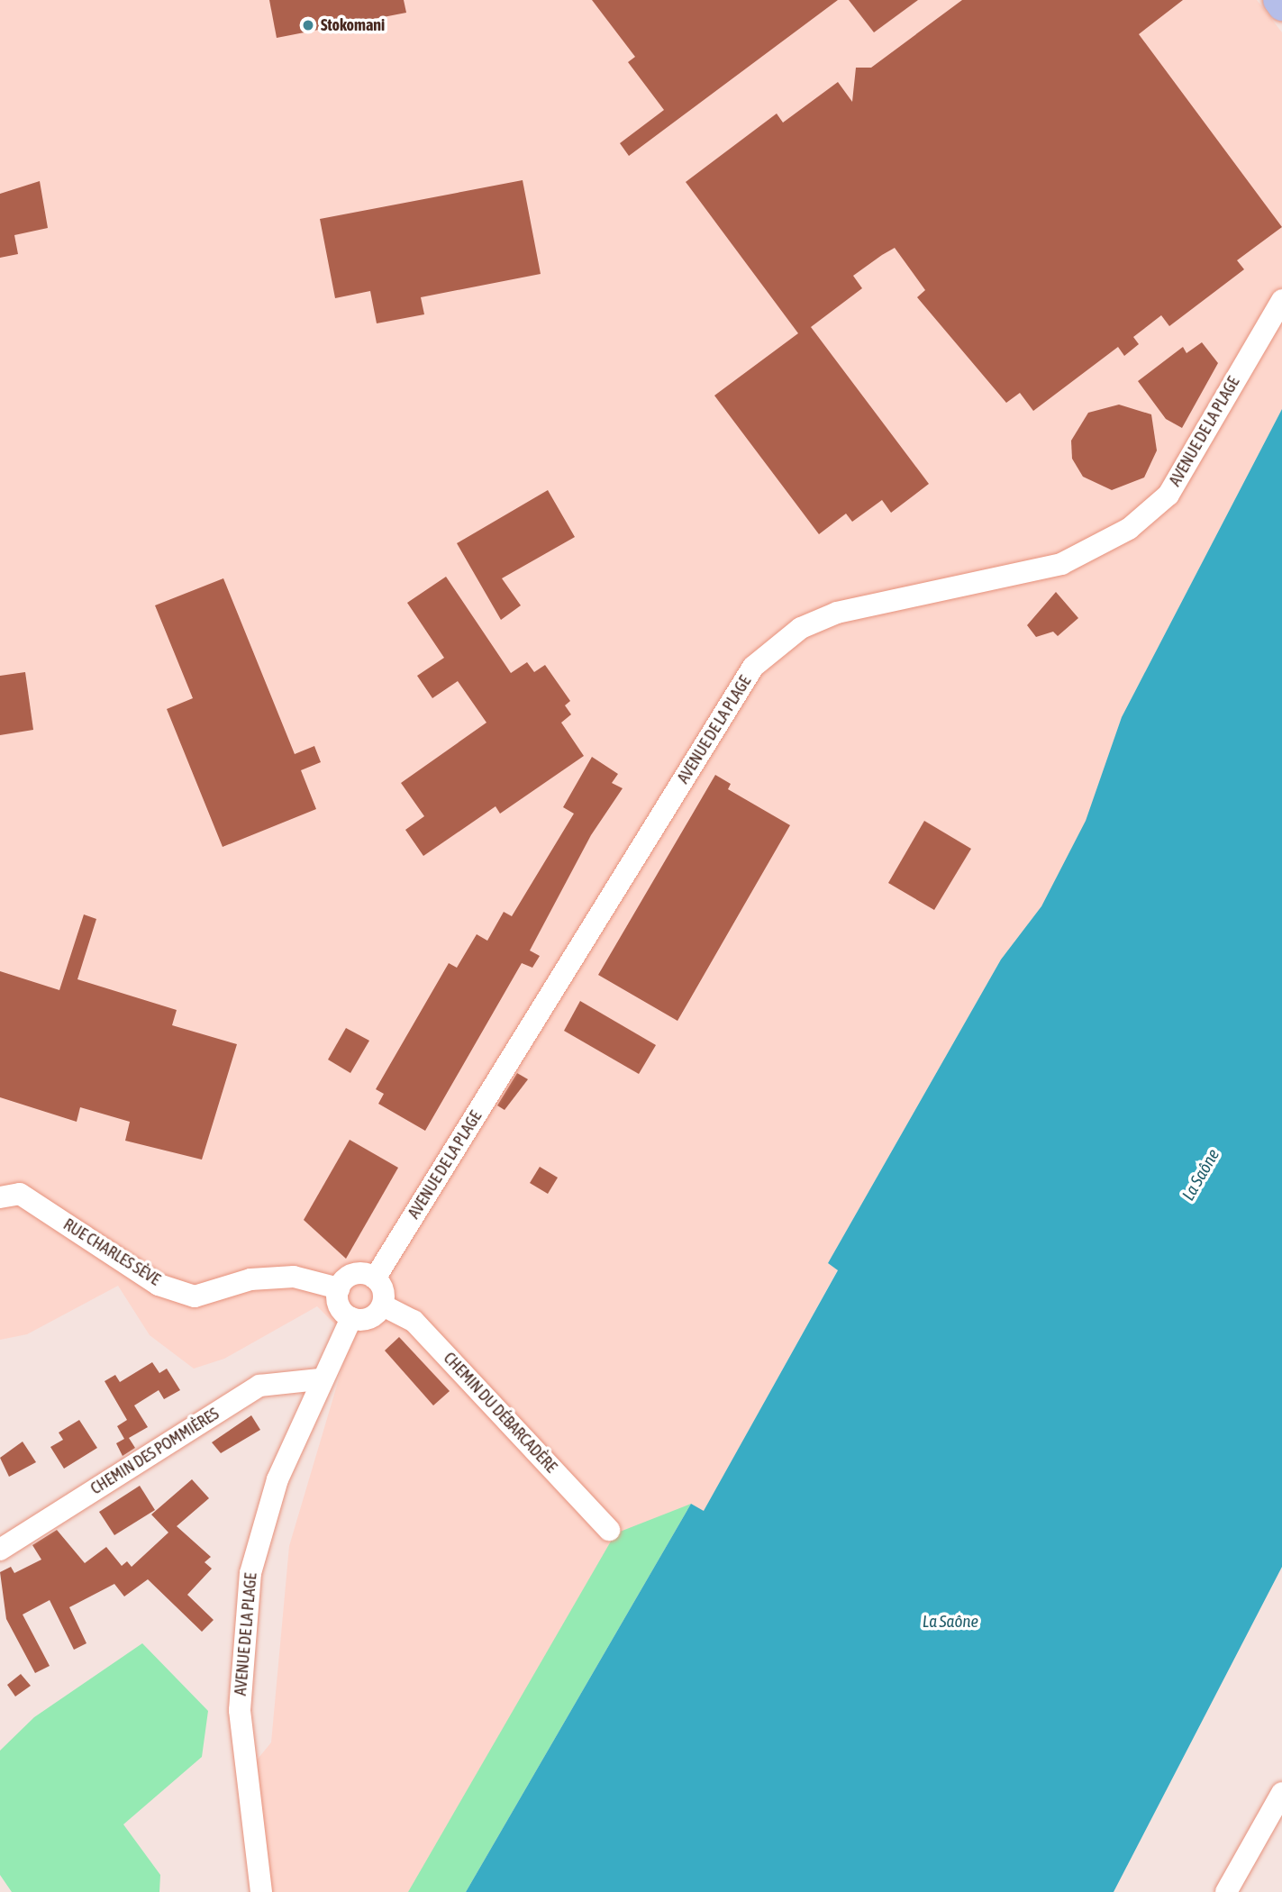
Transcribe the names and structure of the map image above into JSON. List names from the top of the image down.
{
  "streets": {
    "street": [
      "AVENUE DE LA PLAGE",
      "RUE CHARLES SÈVE",
      "CHEMIN DU DÉBARCADÈRE",
      "CHEMIN DES POMMIÈRES"
    ]
  },
  "crossings": [
    ["AVENUE DE LA PLAGE", "RUE CHARLES SÈVE"],
    ["AVENUE DE LA PLAGE", "CHEMIN DU DÉBARCADÈRE"],
    ["AVENUE DE LA PLAGE", "CHEMIN DES POMMIÈRES"],
    ["RUE CHARLES SÈVE", "CHEMIN DU DÉBARCADÈRE"]
  ],
  "water": ["La Saône"],
  "places": ["Stokomani"]
}
